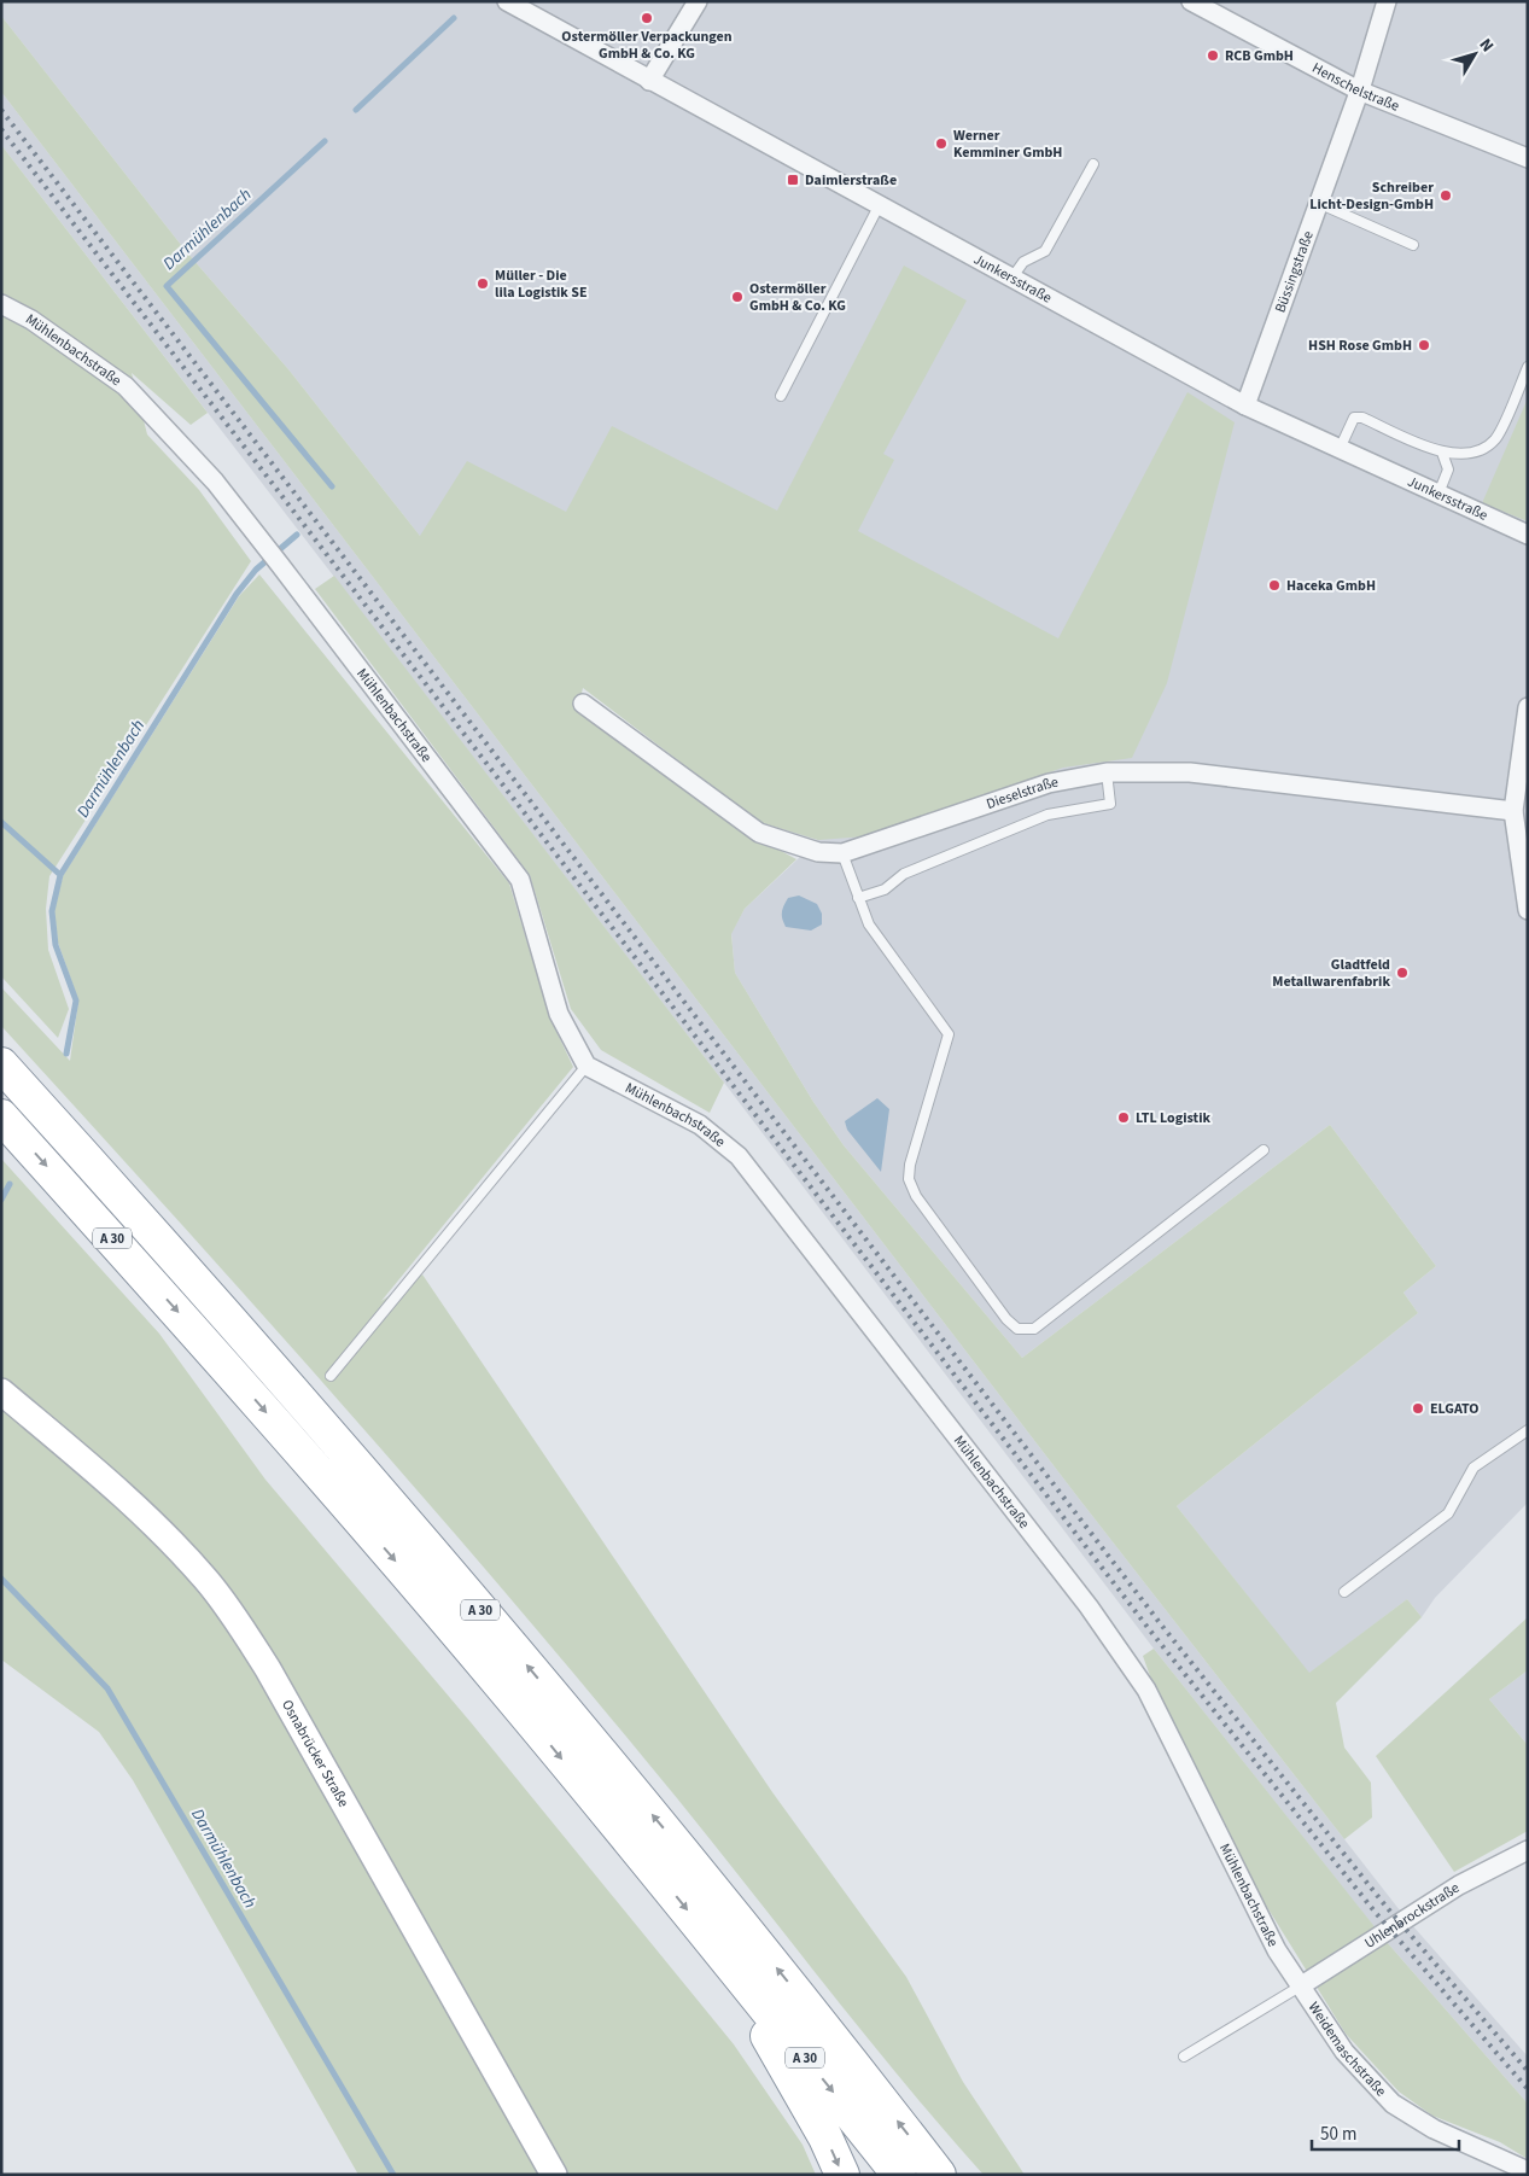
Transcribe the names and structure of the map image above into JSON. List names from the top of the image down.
{
  "streets": {
    "highway": ["A 30"],
    "main road": ["Osnabrücker Straße"],
    "street": [
      "Henschelstraße",
      "Büssingstraße",
      "Junkersstraße",
      "Mühlenbachstraße",
      "Dieselstraße",
      "Uhlenbrockstraße",
      "Weidemaschstraße"
    ]
  },
  "crossings": [
    ["Henschelstraße", "Büssingstraße"],
    ["Büssingstraße", "Junkersstraße"],
    ["Mühlenbachstraße", "Uhlenbrockstraße"],
    ["Mühlenbachstraße", "Weidemaschstraße"],
    ["Uhlenbrockstraße", "Weidemaschstraße"]
  ],
  "water": ["Darmühlenbach"],
  "places": {
    "other": [
      "Ostermöller Verpackungen GmbH & Co. KG",
      "RCB GmbH",
      "Werner Kemminer GmbH",
      "Schreiber Licht-Design-GmbH",
      "Müller - Die lila Logistik SE",
      "Ostermöller GmbH & Co. KG",
      "HSH Rose GmbH",
      "Haceka GmbH",
      "Gladtfeld Metallwarenfabrik",
      "LTL Logistik",
      "ELGATO"
    ],
    "transit": ["Daimlerstraße"]
  },
  "scale_bar": "50 m",
  "north": "top right"
}
